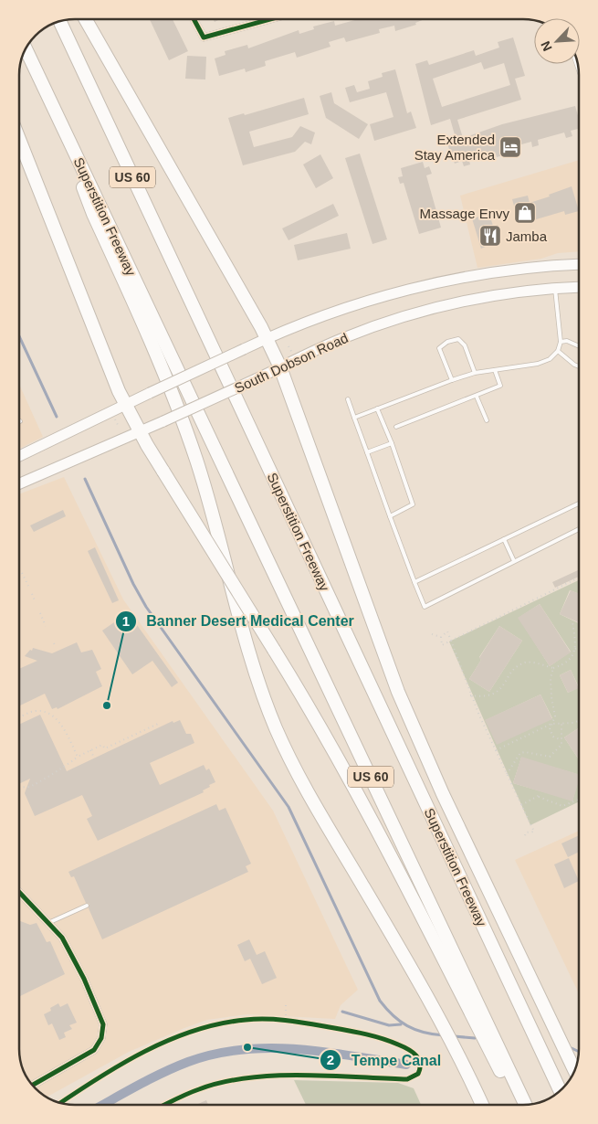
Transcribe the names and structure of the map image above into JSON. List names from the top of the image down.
{
  "streets": {
    "highway": ["US 60", "Superstition Freeway"],
    "main road": ["South Dobson Road"]
  },
  "places": {
    "hotel": ["Extended Stay America"],
    "shop": ["Massage Envy"],
    "restaurant": ["Jamba"],
    "other": ["Banner Desert Medical Center", "Tempe Canal"]
  },
  "north": "bottom left"
}
